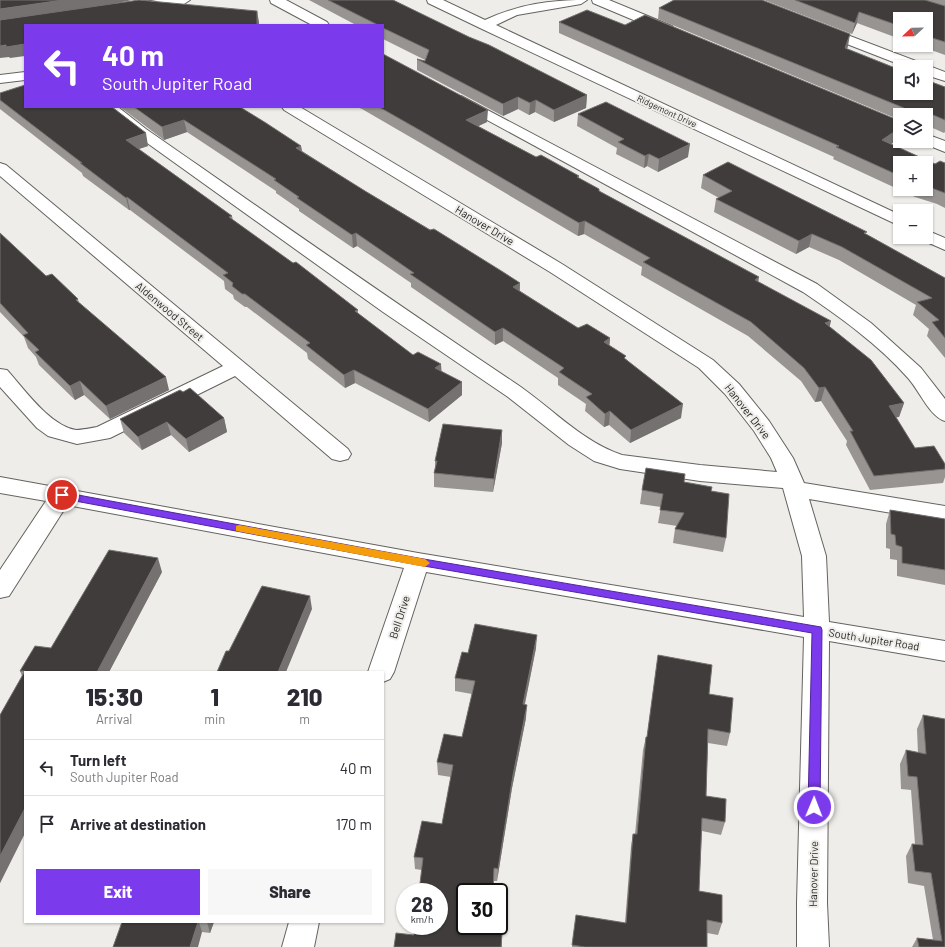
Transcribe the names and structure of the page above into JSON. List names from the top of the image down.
{
  "streets": {
    "street": [
      "Ridgemont Drive",
      "Hanover Drive",
      "Aldenwood Street",
      "Bell Drive",
      "South Jupiter Road"
    ]
  },
  "crossings": [
    ["Hanover Drive", "South Jupiter Road"],
    ["Bell Drive", "South Jupiter Road"]
  ],
  "north": "left",
  "page": {
    "map_buttons": ["+", "−"],
    "turn": ["40 m", "South Jupiter Road"],
    "eta": [
      "15:30",
      "Arrival",
      "1",
      "min",
      "210",
      "m"
    ],
    "list": [
      {
        "name": "Turn left",
        "note": "South Jupiter Road",
        "value": "40 m"
      },
      {
        "name": "Arrive at destination",
        "value": "170 m"
      }
    ],
    "buttons": ["Exit", "Share"],
    "speed": "28 km/h",
    "limit": "30"
  }
}
